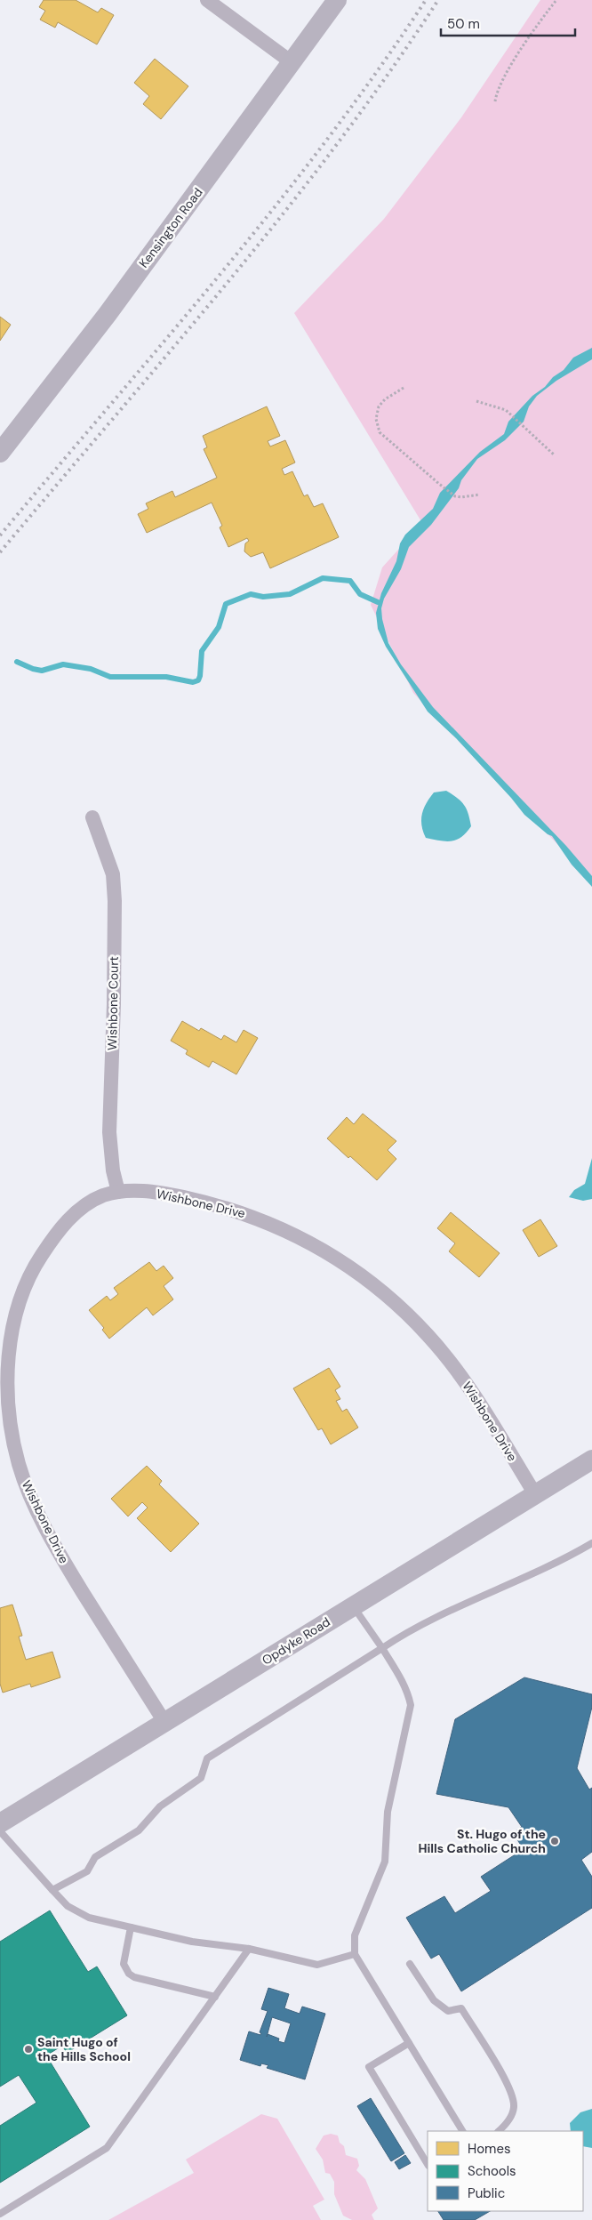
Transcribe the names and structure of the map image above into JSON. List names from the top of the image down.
{
  "streets": {
    "main road": ["Kensington Road", "Opdyke Road"],
    "street": ["Wishbone Court", "Wishbone Drive"]
  },
  "crossings": [
    ["Wishbone Court", "Wishbone Drive"],
    ["Wishbone Drive", "Opdyke Road"]
  ],
  "places": ["St. Hugo of the Hills Catholic Church", "Saint Hugo of the Hills School"],
  "legend": ["Homes", "Schools", "Public"],
  "scale_bar": "50 m"
}
